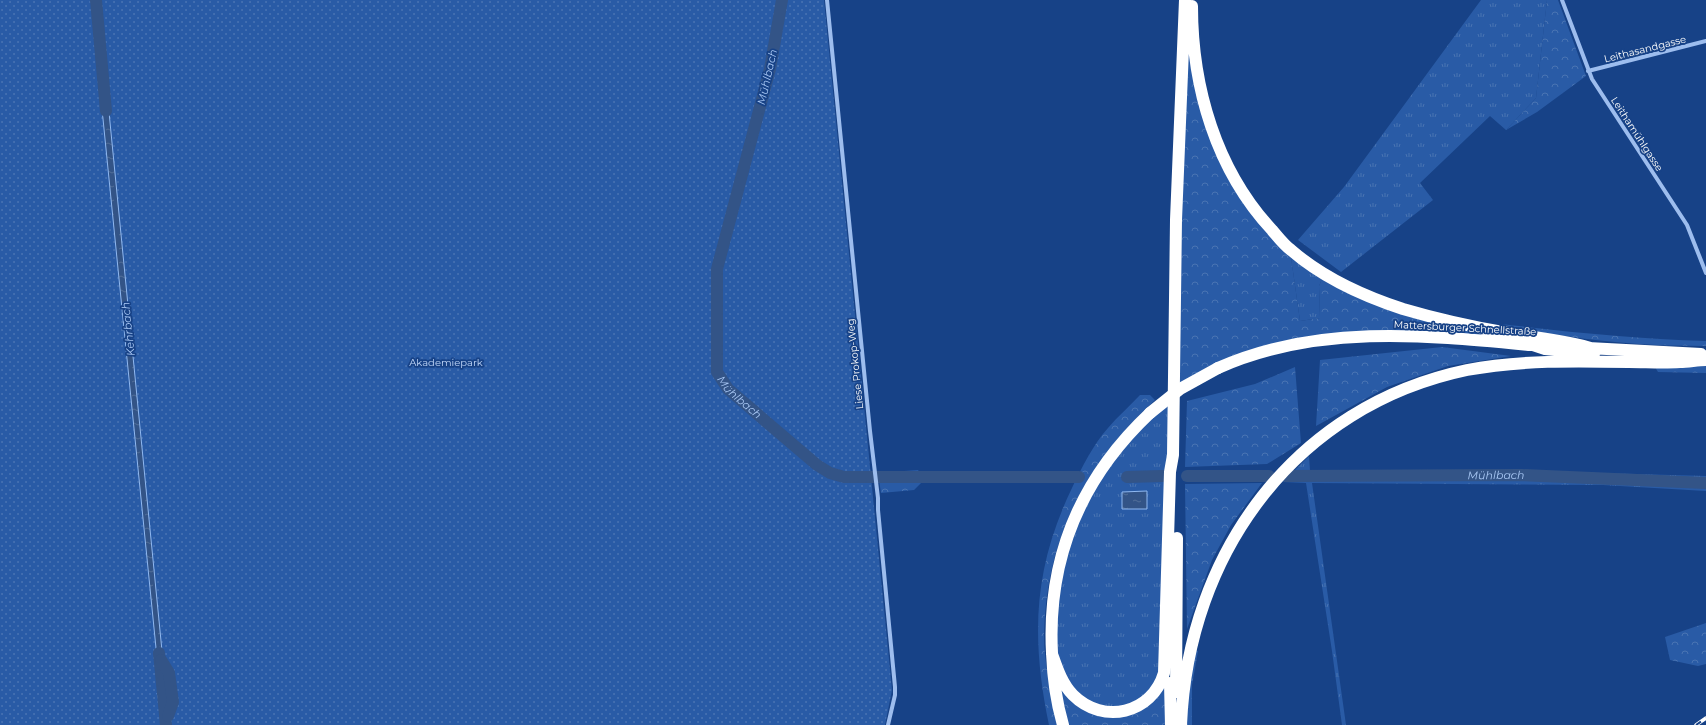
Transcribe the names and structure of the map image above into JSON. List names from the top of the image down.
{
  "streets": {
    "highway": ["Mattersburger Schnellstraße"],
    "street": ["Leithasandgasse", "Leithamühlgasse", "Liese Prokop-Weg"]
  },
  "crossings": [
    ["Leithasandgasse", "Leithamühlgasse"]
  ],
  "water": ["Mühlbach", "Kehrbach"],
  "parks": ["Akademiepark"]
}
